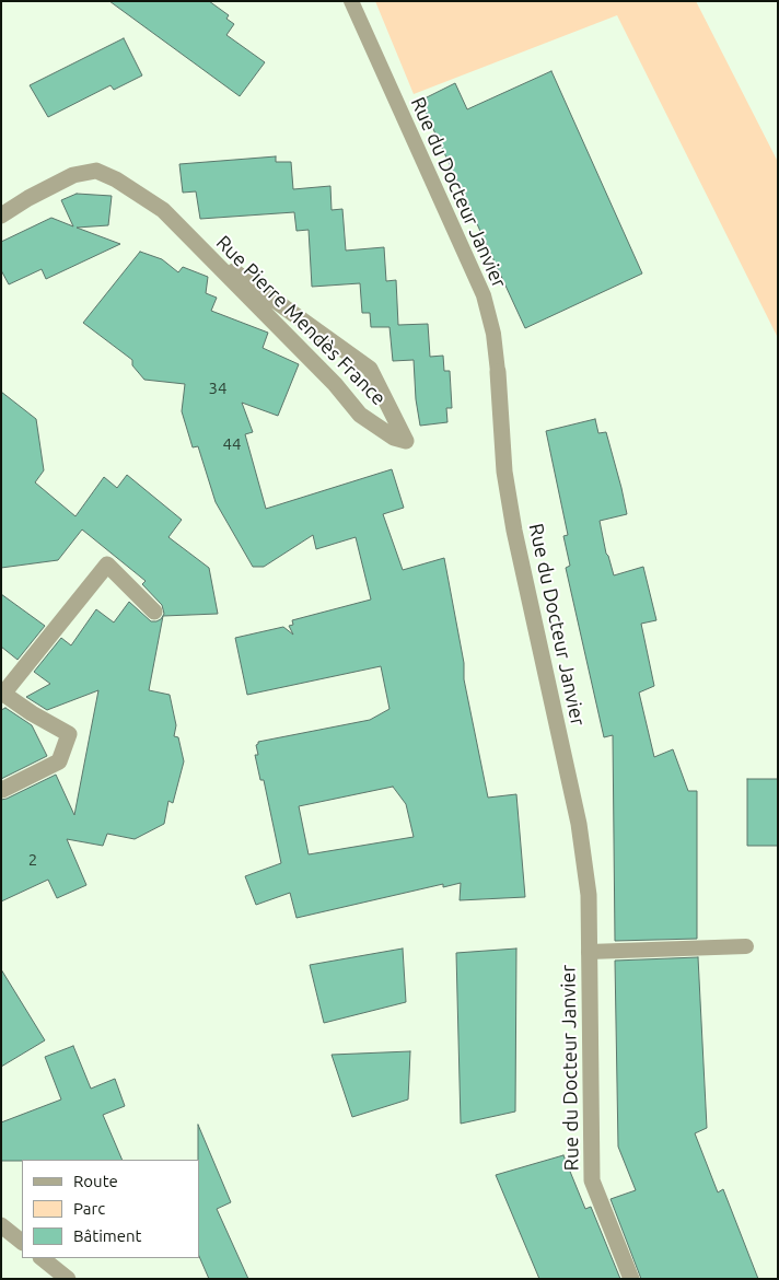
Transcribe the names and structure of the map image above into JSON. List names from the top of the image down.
{
  "streets": {
    "street": ["Rue du Docteur Janvier", "Rue Pierre Mendès France"]
  },
  "house_numbers": ["34", "44", "2"],
  "legend": ["Route", "Parc", "Bâtiment"]
}
